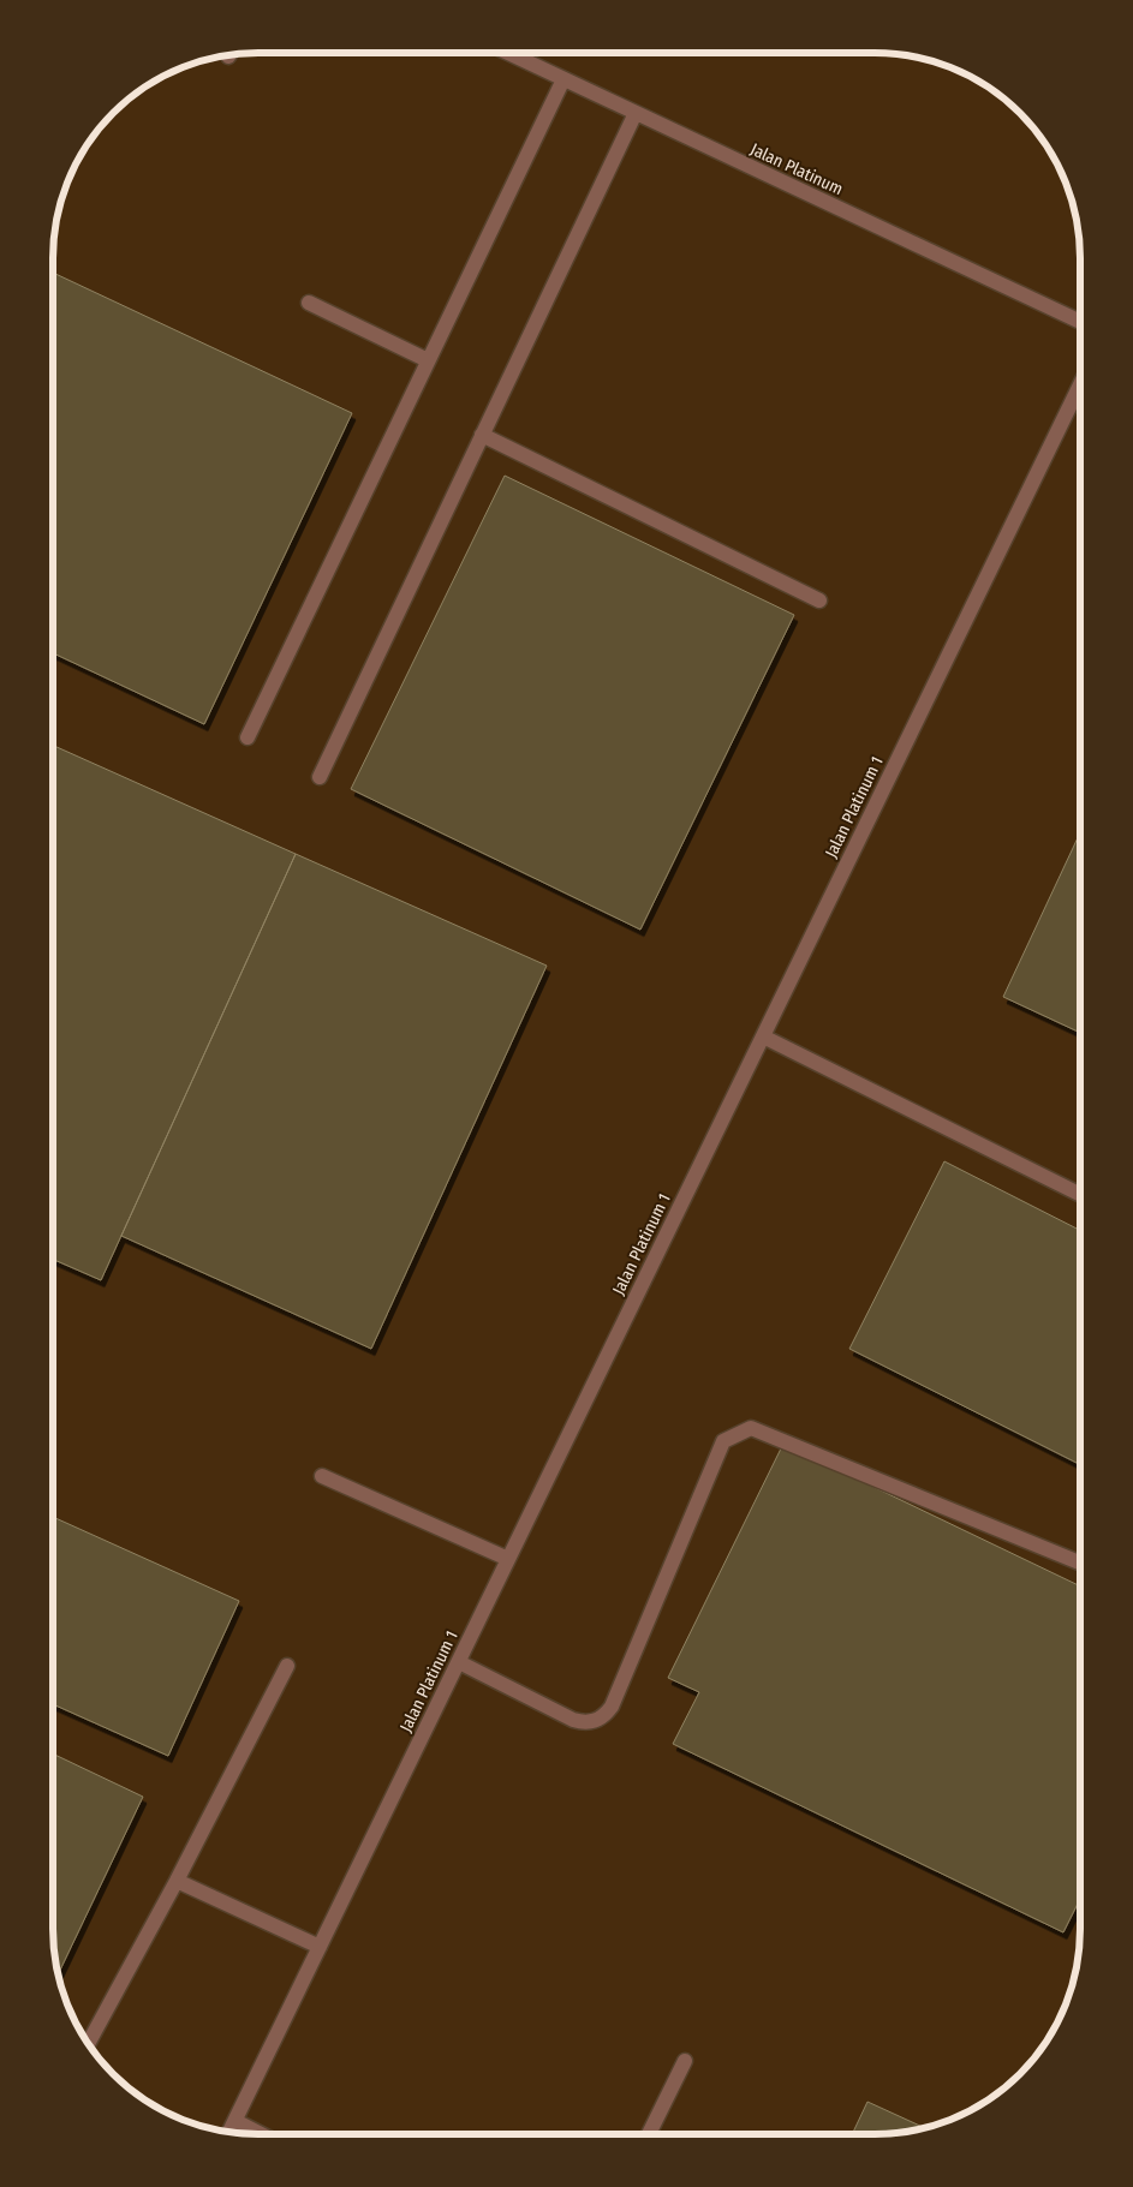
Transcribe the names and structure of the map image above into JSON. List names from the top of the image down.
{
  "streets": {
    "street": ["Jalan Platinum", "Jalan Platinum 1"]
  }
}
